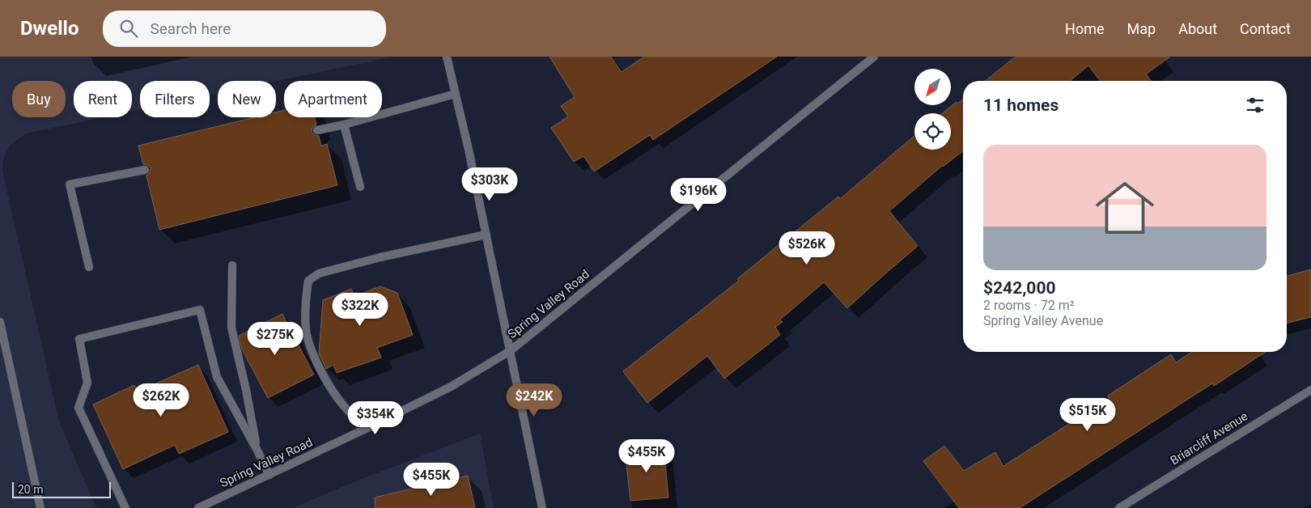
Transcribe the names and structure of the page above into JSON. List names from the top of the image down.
{
  "streets": {
    "street": ["Spring Valley Road", "Briarcliff Avenue"]
  },
  "scale_bar": "20 m",
  "north": "bottom left",
  "page": {
    "header": "Dwello",
    "search": "Search here",
    "nav": [
      "Home",
      "Map",
      "About",
      "Contact"
    ],
    "chip": [
      "Buy",
      "Rent",
      "Filters",
      "New",
      "Apartment"
    ],
    "heading": "11 homes",
    "list": [
      {
        "name": "$242,000",
        "note": "2 rooms · 72 m² · Spring Valley Avenue"
      }
    ],
    "price": [
      "$303K",
      "$196K",
      "$526K",
      "$322K",
      "$275K",
      "$262K",
      "$242K",
      "$515K",
      "$354K",
      "$455K",
      "$455K"
    ],
    "scale": "20 m"
  }
}
